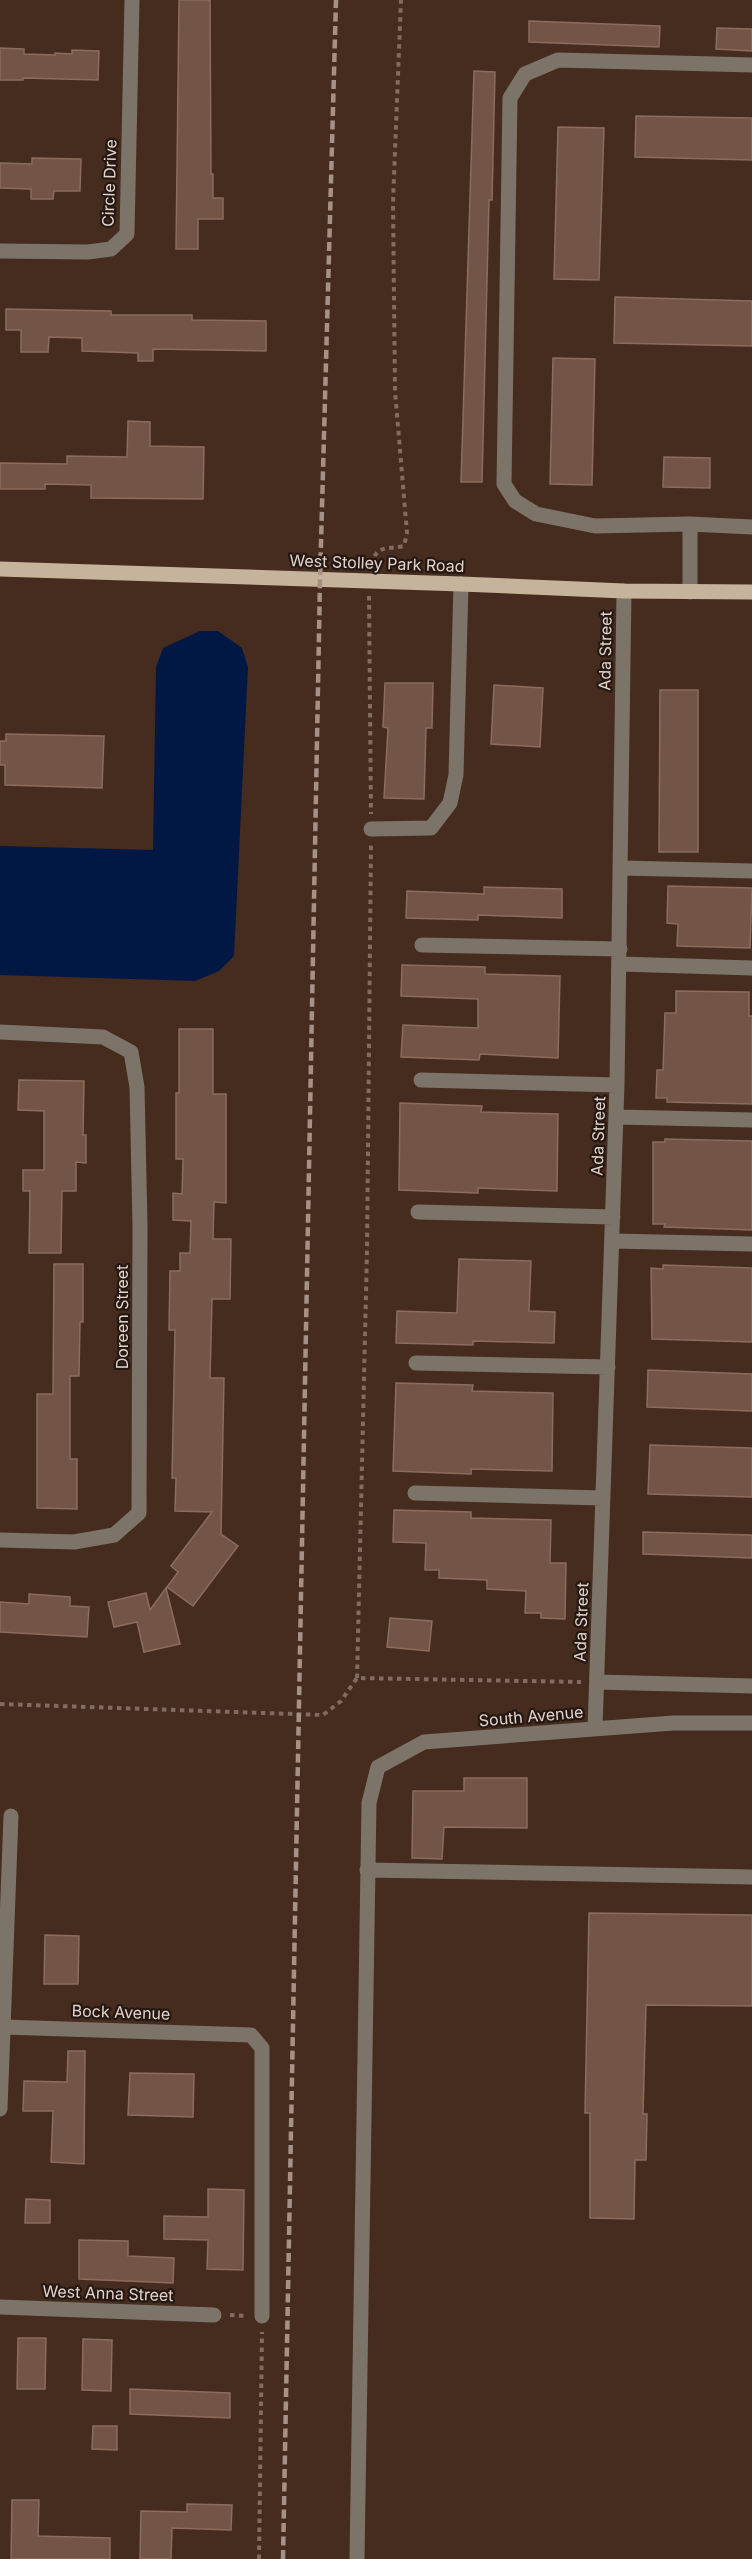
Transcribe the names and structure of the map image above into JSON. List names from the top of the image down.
{
  "streets": {
    "main road": ["West Stolley Park Road"],
    "street": [
      "Circle Drive",
      "Ada Street",
      "Doreen Street",
      "South Avenue",
      "Bock Avenue",
      "West Anna Street"
    ]
  },
  "crossings": [
    ["West Stolley Park Road", "Ada Street"],
    ["Ada Street", "South Avenue"]
  ]
}
